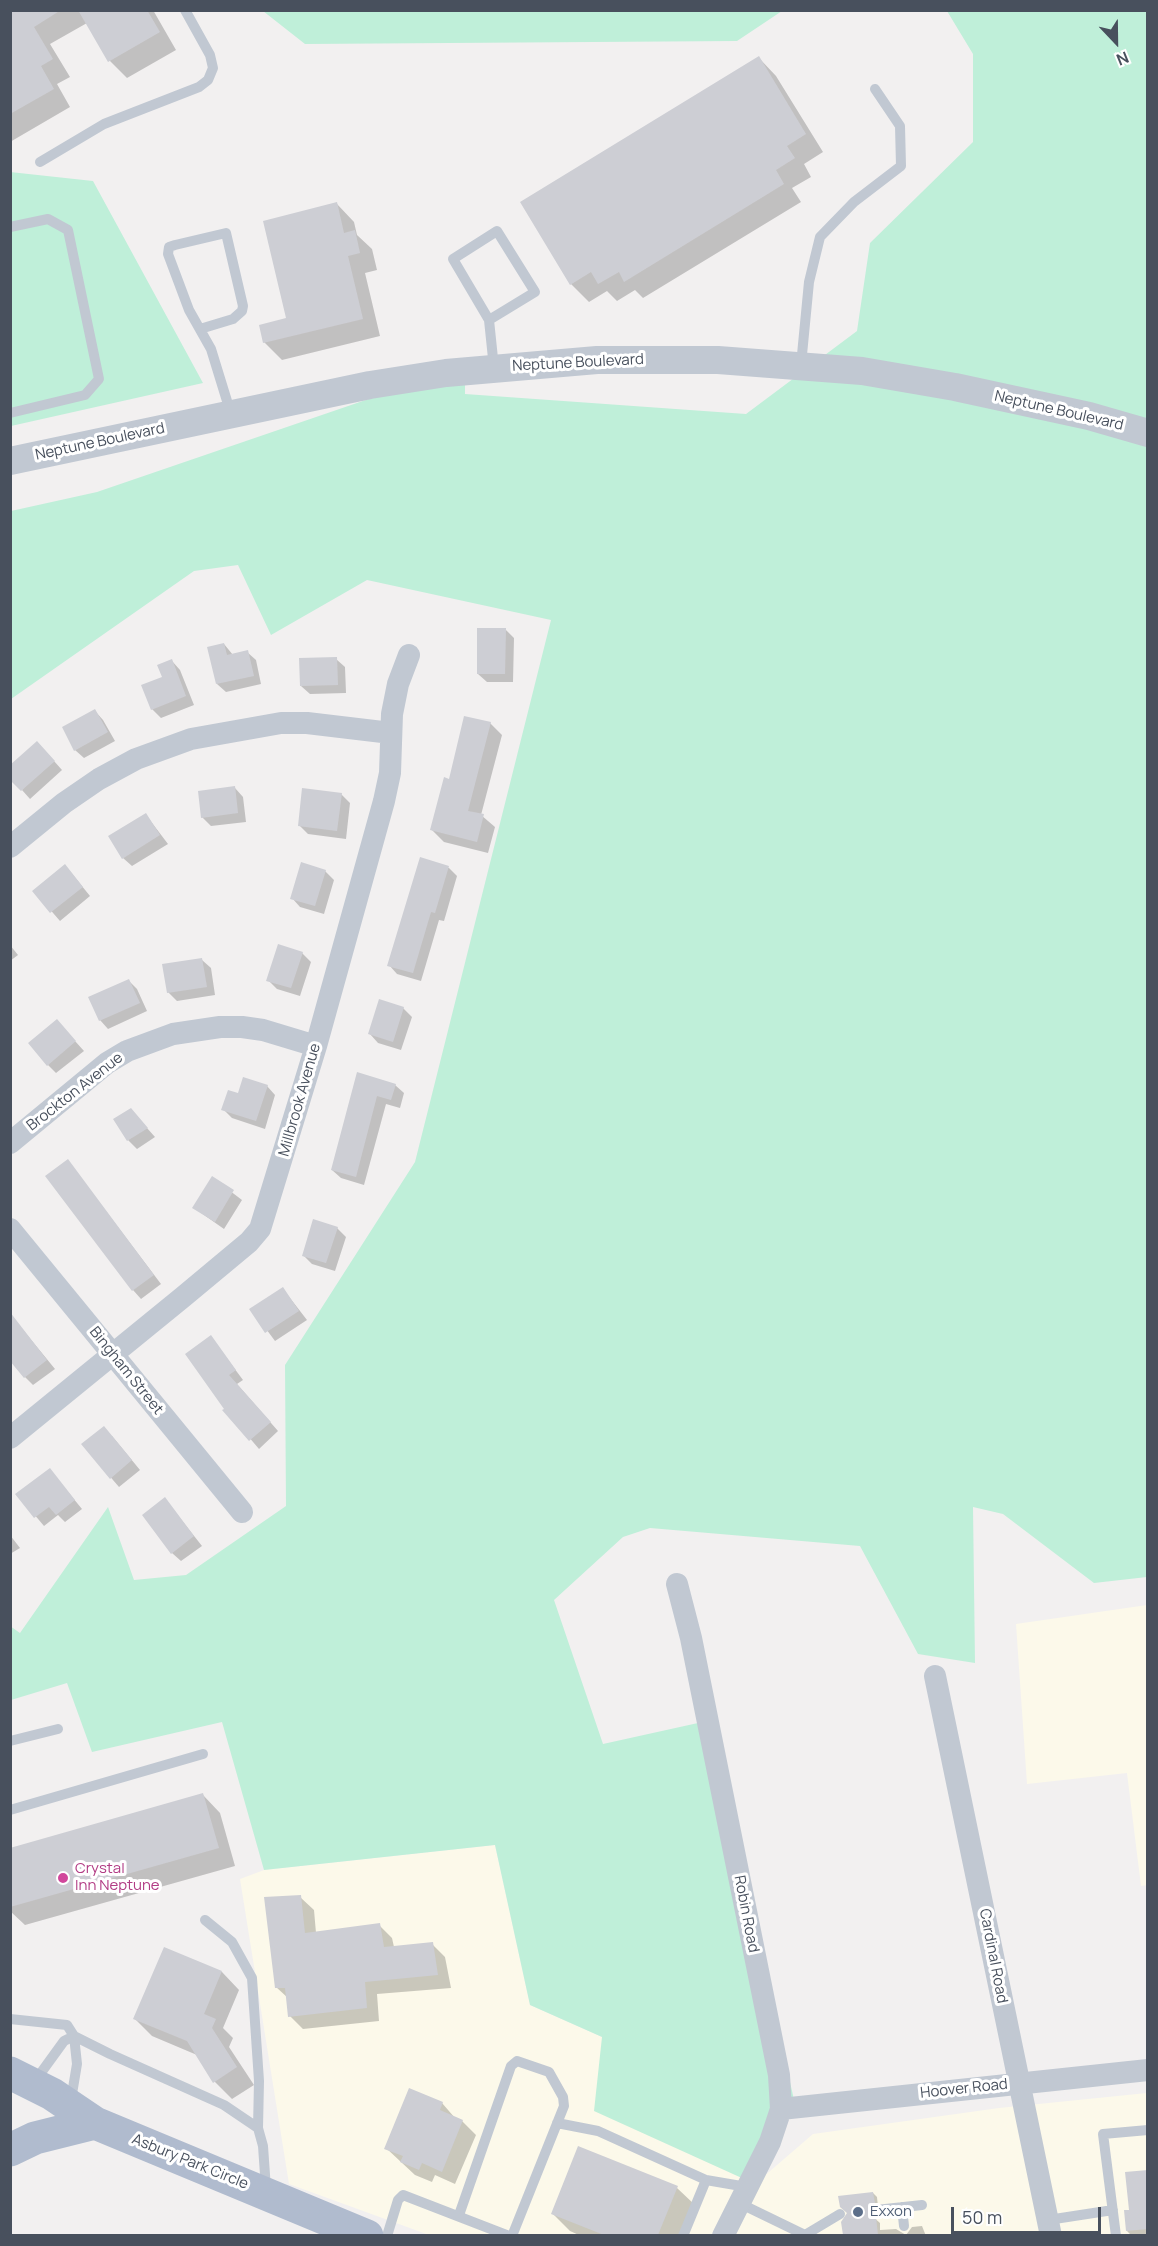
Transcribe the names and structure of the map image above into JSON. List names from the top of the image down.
{
  "streets": {
    "main road": ["Asbury Park Circle"],
    "street": [
      "Neptune Boulevard",
      "Brockton Avenue",
      "Millbrook Avenue",
      "Bingham Street",
      "Robin Road",
      "Cardinal Road",
      "Hoover Road"
    ]
  },
  "crossings": [
    ["Brockton Avenue", "Millbrook Avenue"],
    ["Millbrook Avenue", "Bingham Street"],
    ["Robin Road", "Hoover Road"],
    ["Cardinal Road", "Hoover Road"]
  ],
  "places": ["Crystal Inn Neptune", "Exxon"],
  "scale_bar": "50 m",
  "north": "bottom"
}
